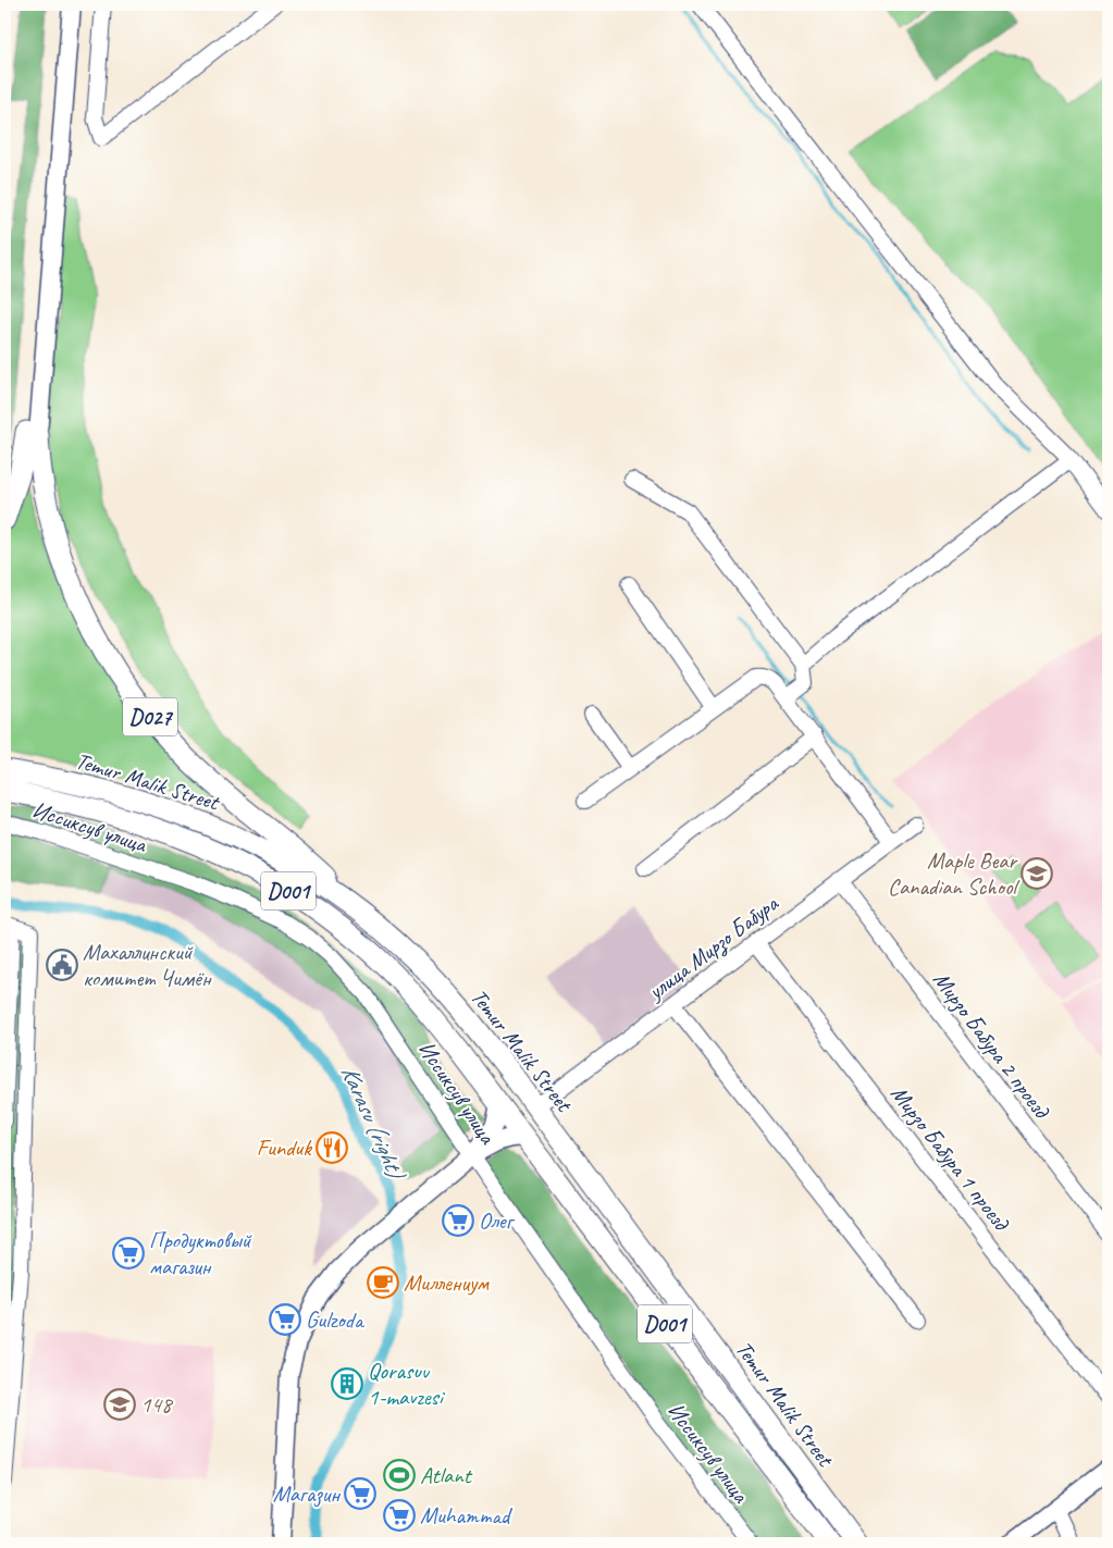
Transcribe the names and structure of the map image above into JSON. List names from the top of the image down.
{
  "streets": {
    "highway": ["D027", "Temur Malik Street", "D001"],
    "street": [
      "Иссиксув улица",
      "улица Мирзо Бабура",
      "Мирзо Бабура 2 проезд",
      "Мирзо Бабура 1 проезд"
    ]
  },
  "crossings": [
    ["D027", "Temur Malik Street"],
    ["Temur Malik Street", "улица Мирзо Бабура"],
    ["улица Мирзо Бабура", "Мирзо Бабура 2 проезд"],
    ["улица Мирзо Бабура", "Мирзо Бабура 1 проезд"]
  ],
  "water": ["Karasu (right)"],
  "places": {
    "school or university": ["Maple Bear Canadian School", "148"],
    "public building": ["Махаллинский комитет Чимён"],
    "restaurant": ["Funduk"],
    "supermarket": [
      "Олег",
      "Продуктовый магазин",
      "Gulzoda",
      "Магазин",
      "Muhammad"
    ],
    "cafe": ["Миллениум"],
    "building": ["Qorasuv 1-mavzesi"],
    "sports": ["Atlant"]
  }
}
